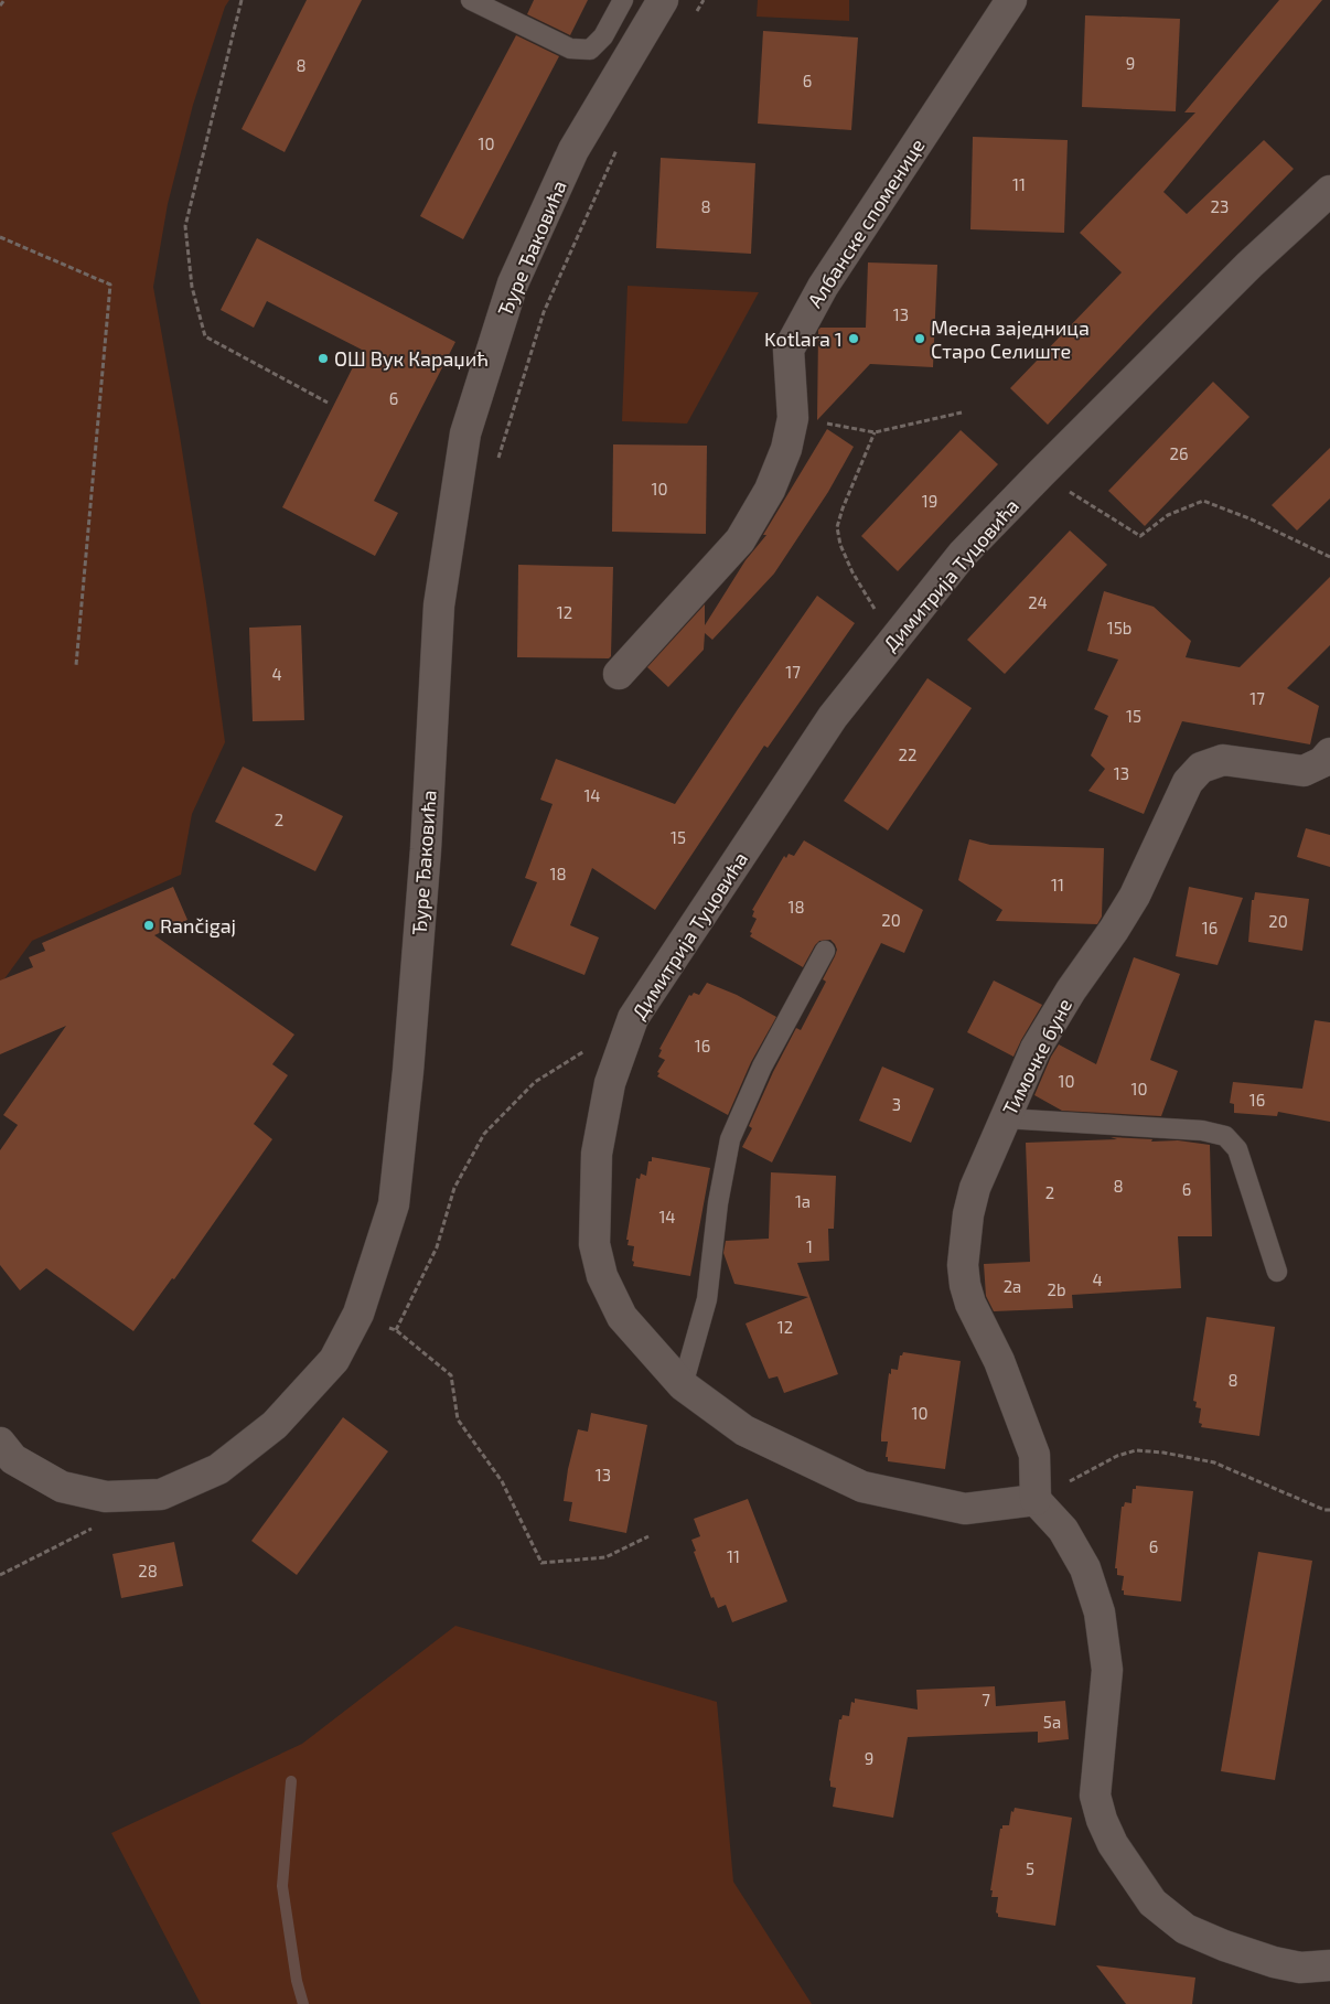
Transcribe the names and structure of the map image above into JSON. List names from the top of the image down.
{
  "streets": {
    "street": [
      "Албанске споменице",
      "Ђуре Ђаковића",
      "Димитрија Туцовића",
      "Тимочке буне"
    ]
  },
  "crossings": [
    ["Димитрија Туцовића", "Тимочке буне"]
  ],
  "places": [
    "Kotlara 1",
    "Месна заједница Старо Селиште",
    "ОШ Вук Караџић",
    "Rančigaj"
  ],
  "house_numbers": [
    "9",
    "8",
    "6",
    "10",
    "11",
    "8",
    "23",
    "13",
    "6",
    "26",
    "10",
    "19",
    "24",
    "12",
    "15b",
    "17",
    "4",
    "17",
    "15",
    "22",
    "13",
    "14",
    "2",
    "15",
    "18",
    "11",
    "18",
    "20",
    "20",
    "16",
    "16",
    "10",
    "10",
    "16",
    "3",
    "8",
    "6",
    "2",
    "1a",
    "14",
    "1",
    "4",
    "2a",
    "2b",
    "12",
    "8",
    "10",
    "13",
    "6",
    "11",
    "28",
    "7",
    "5a",
    "9",
    "5"
  ]
}
